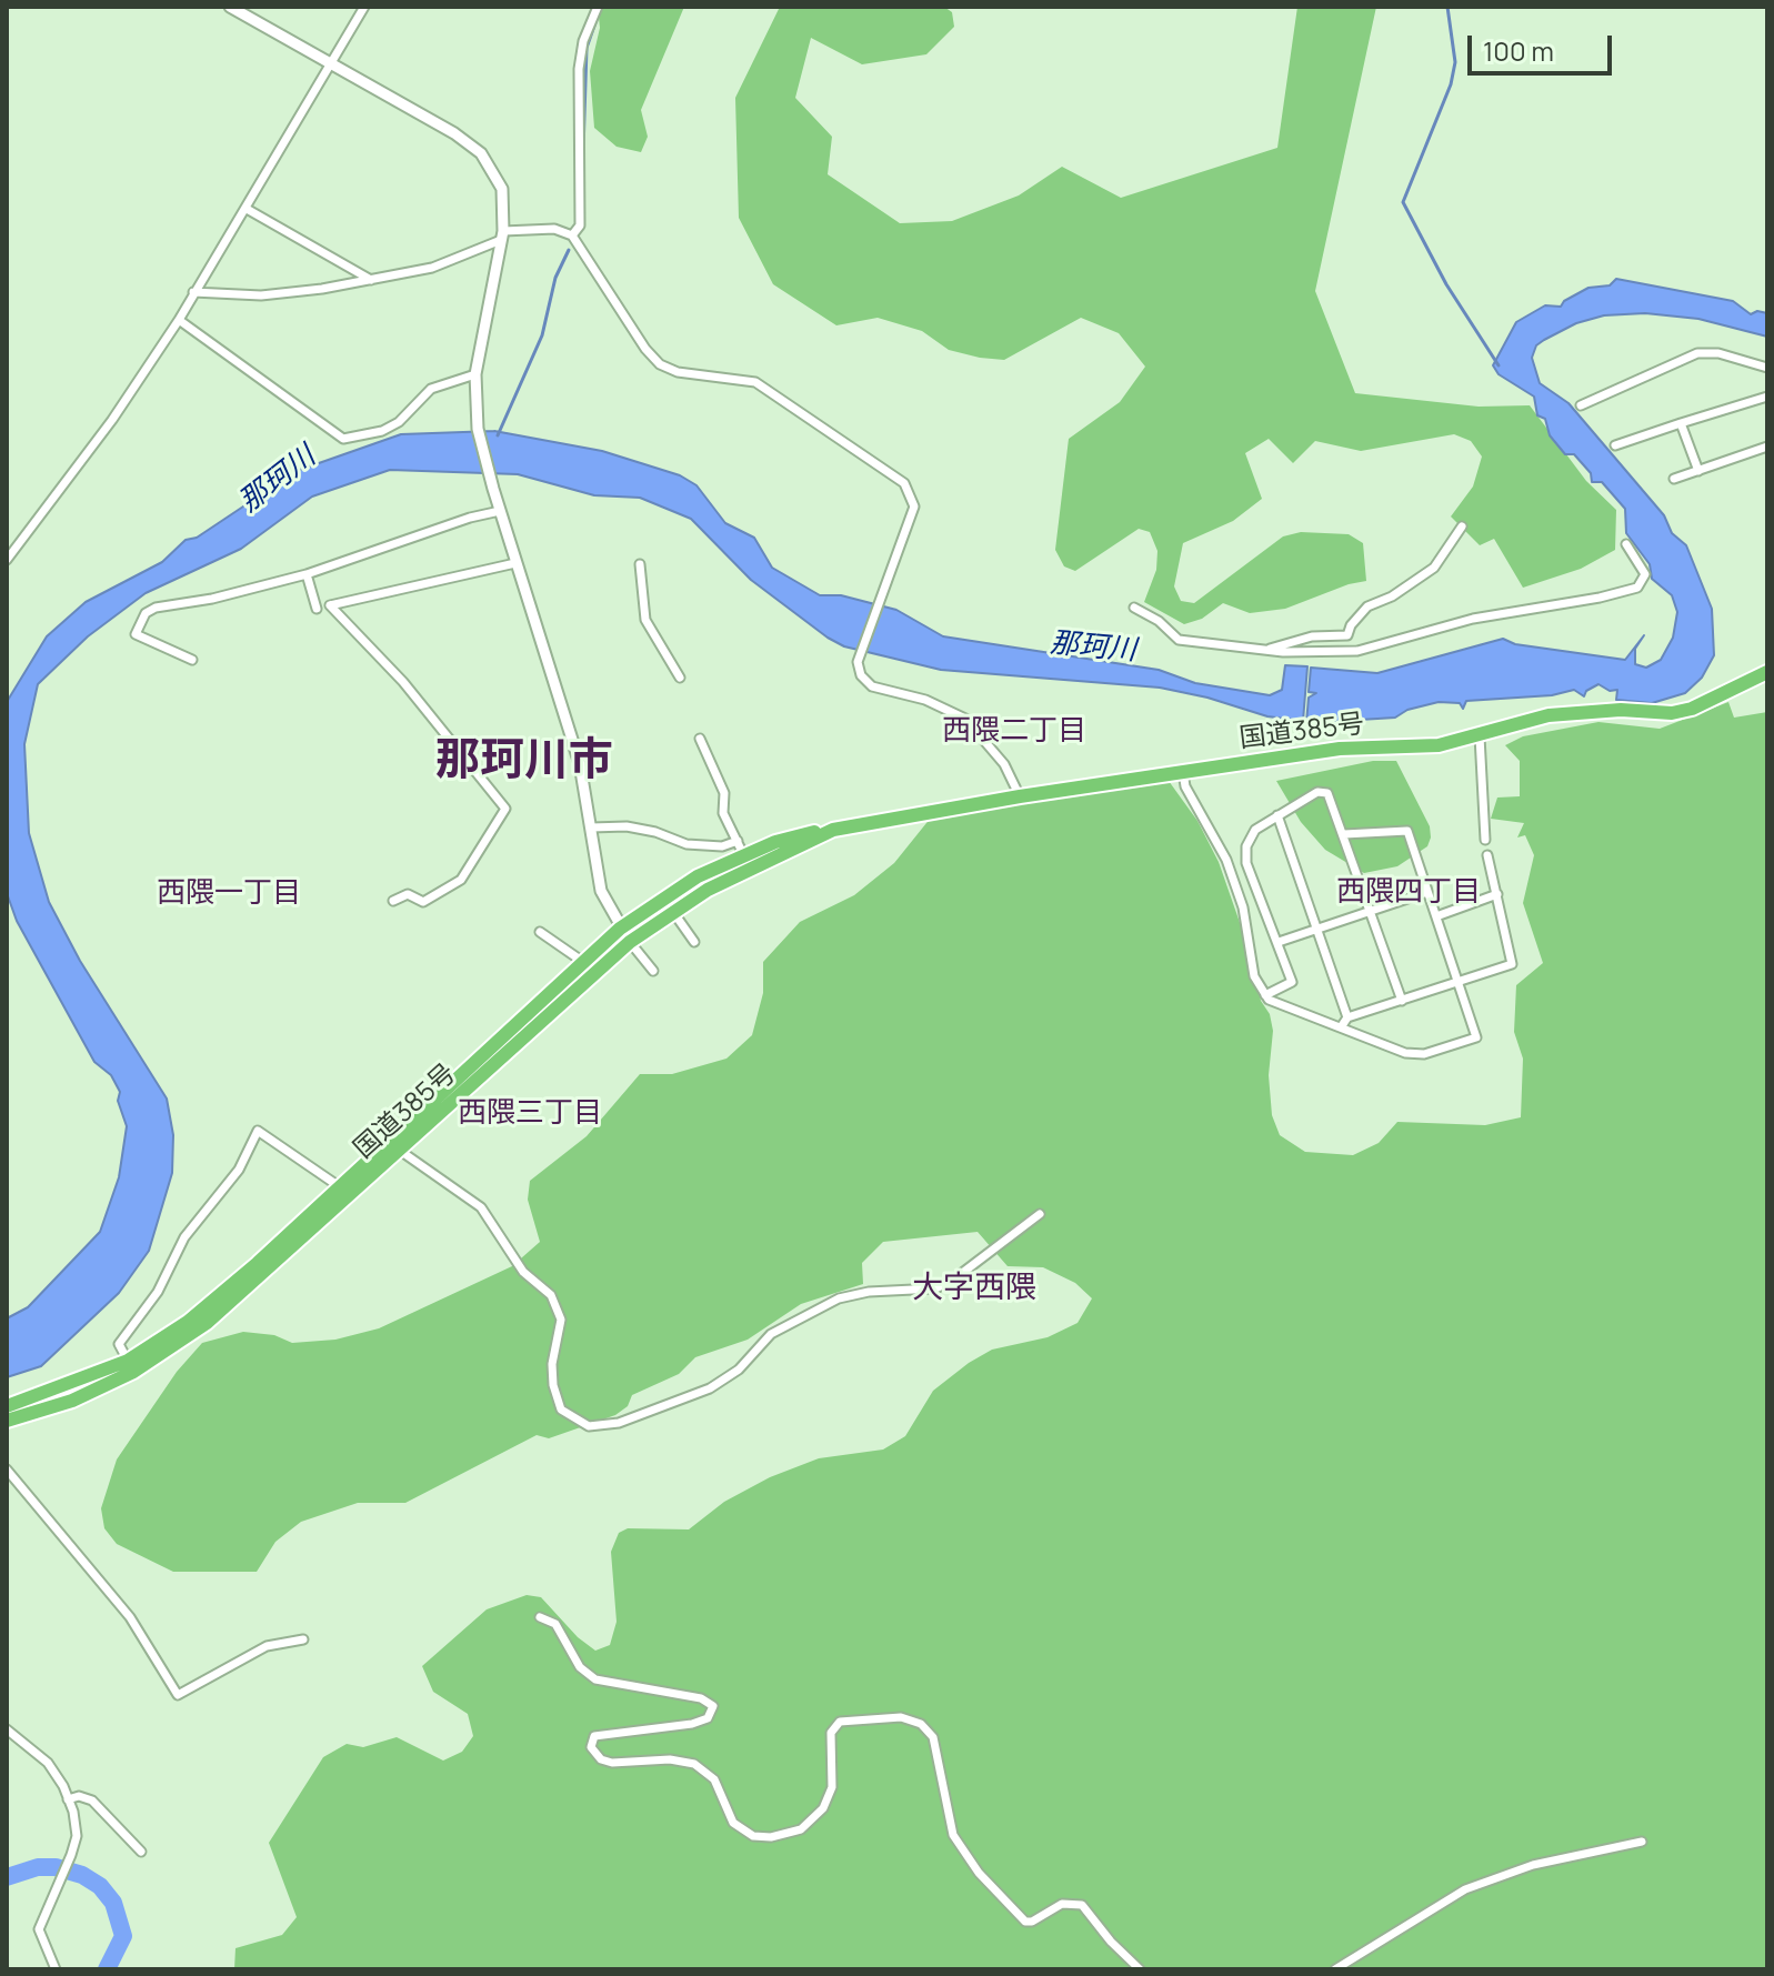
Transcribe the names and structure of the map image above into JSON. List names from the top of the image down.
{
  "streets": {
    "highway": ["国道385号"]
  },
  "districts": [
    "西隈二丁目",
    "那珂川市",
    "西隈四丁目",
    "西隈一丁目",
    "西隈三丁目",
    "大字西隈"
  ],
  "water": ["那珂川"],
  "scale_bar": "100 m"
}
